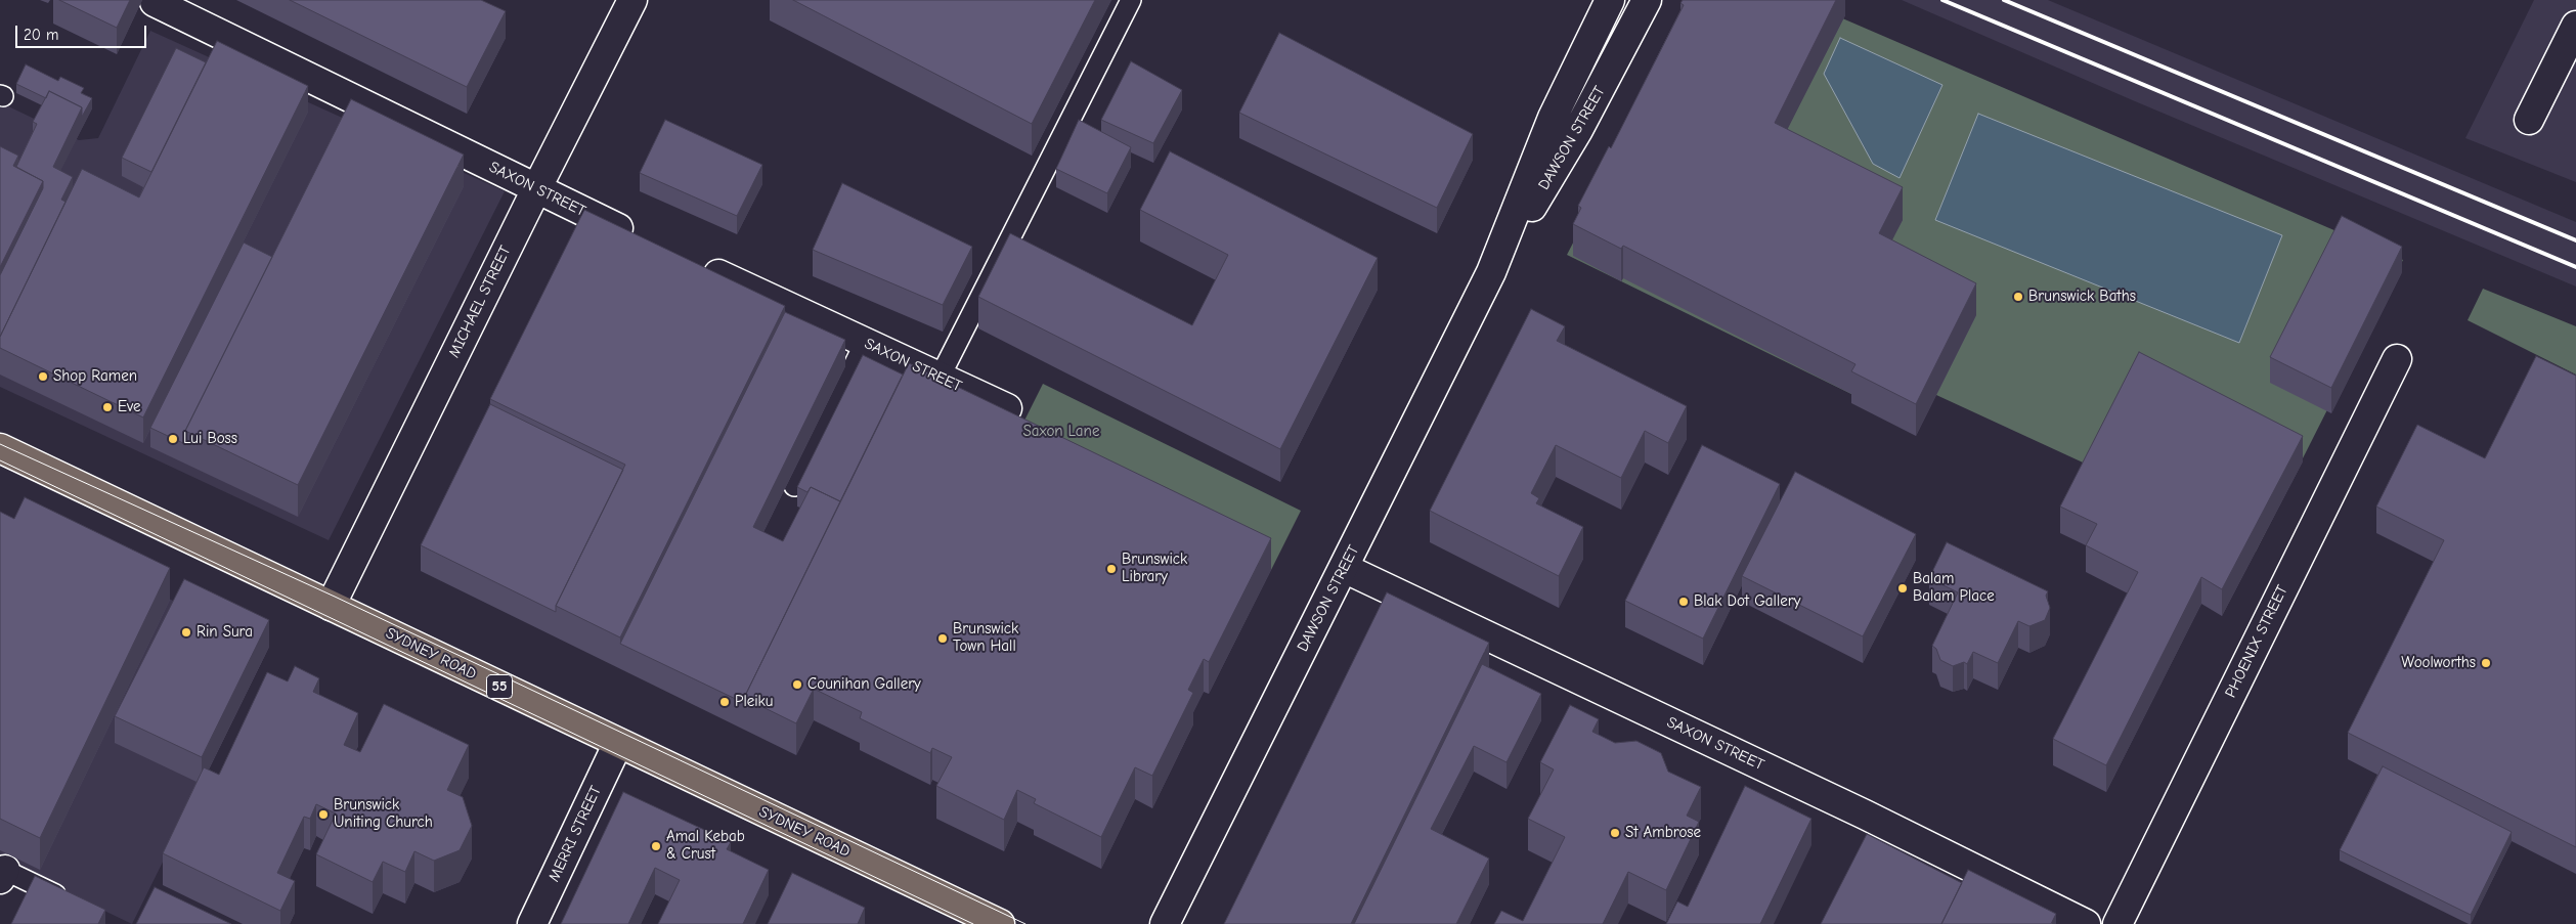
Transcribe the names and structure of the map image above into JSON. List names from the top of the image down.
{
  "streets": {
    "highway": ["SYDNEY ROAD", "55"],
    "street": [
      "DAWSON STREET",
      "SAXON STREET",
      "MICHAEL STREET",
      "PHOENIX STREET",
      "MERRI STREET"
    ]
  },
  "crossings": [
    ["DAWSON STREET", "SAXON STREET"],
    ["SAXON STREET", "MICHAEL STREET"],
    ["MICHAEL STREET", "SYDNEY ROAD"],
    ["SYDNEY ROAD", "MERRI STREET"]
  ],
  "parks": ["Saxon Lane"],
  "places": [
    "Brunswick Baths",
    "Shop Ramen",
    "Eve",
    "Lui Boss",
    "Brunswick Library",
    "Balam Balam Place",
    "Blak Dot Gallery",
    "Rin Sura",
    "Brunswick Town Hall",
    "Woolworths",
    "Counihan Gallery",
    "Pleiku",
    "Brunswick Uniting Church",
    "St Ambrose",
    "Amal Kebab & Crust"
  ],
  "scale_bar": "20 m"
}
